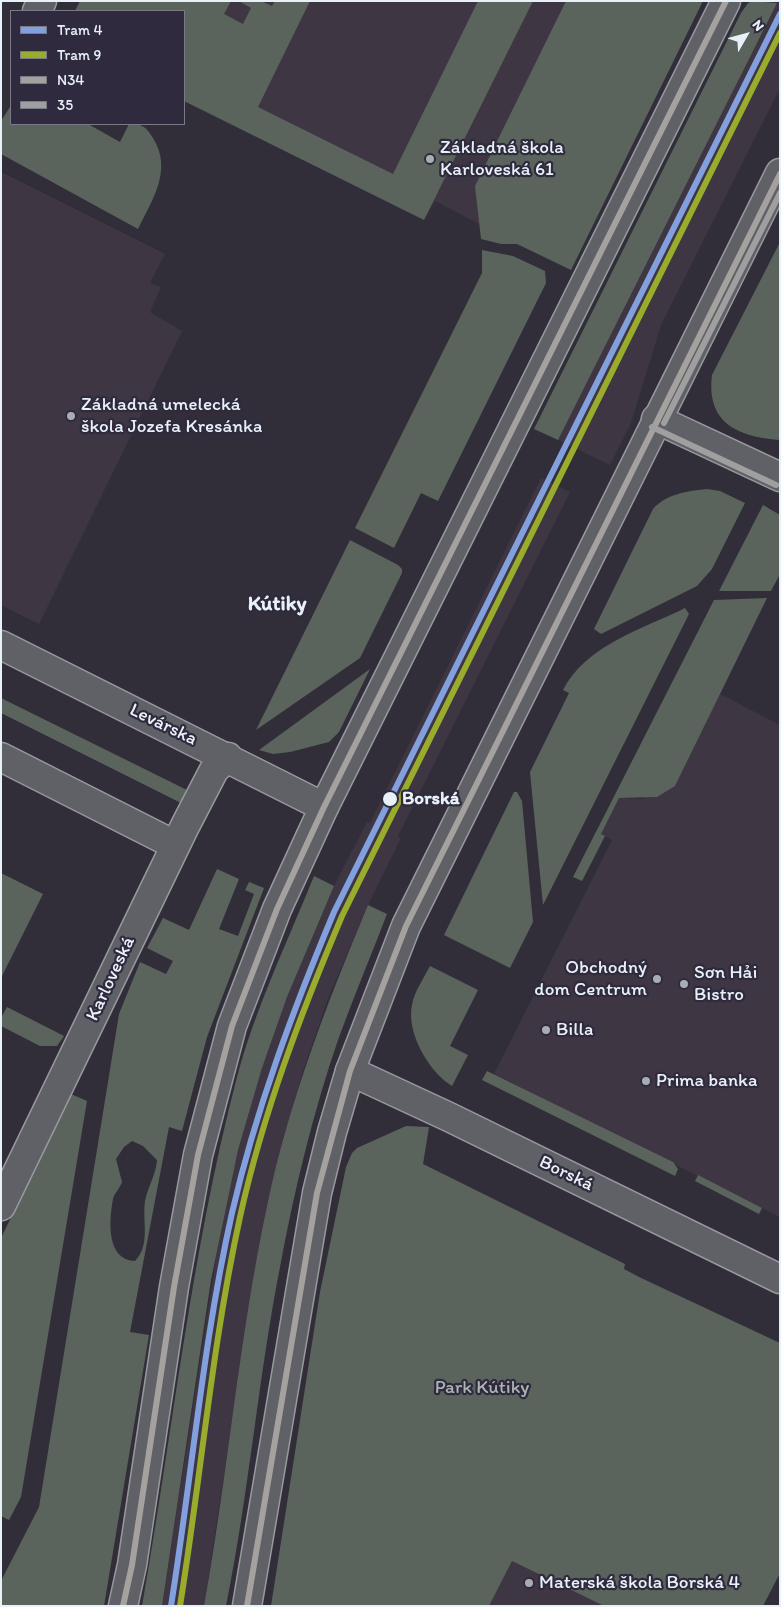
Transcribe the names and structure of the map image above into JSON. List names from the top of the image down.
{
  "streets": {
    "main road": ["Levárska", "Karloveská", "Borská"]
  },
  "crossings": [
    ["Levárska", "Karloveská"]
  ],
  "districts": ["Kútiky"],
  "parks": ["Park Kútiky"],
  "places": [
    "Základná škola Karloveská 61",
    "Základná umelecká škola Jozefa Kresánka",
    "Borská",
    "Obchodný dom Centrum",
    "Sơn Hải Bistro",
    "Billa",
    "Prima banka",
    "Materská škola Borská 4"
  ],
  "lines": [
    "transit line N34",
    "tram line 4",
    "tram line 9",
    "transit line 35"
  ],
  "legend": [
    "Tram 4",
    "Tram 9",
    "N34",
    "35"
  ],
  "north": "top right"
}
